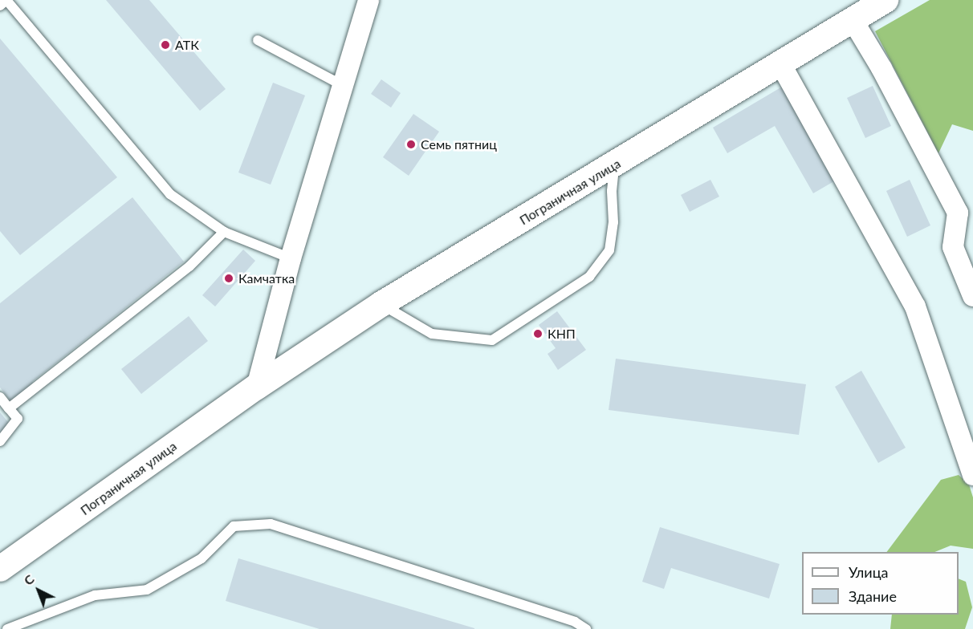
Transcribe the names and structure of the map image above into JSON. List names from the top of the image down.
{
  "streets": {
    "street": ["Пограничная улица"]
  },
  "places": [
    "АТК",
    "Семь пятниц",
    "Камчатка",
    "КНП"
  ],
  "legend": ["Улица", "Здание"],
  "north": "top left"
}
